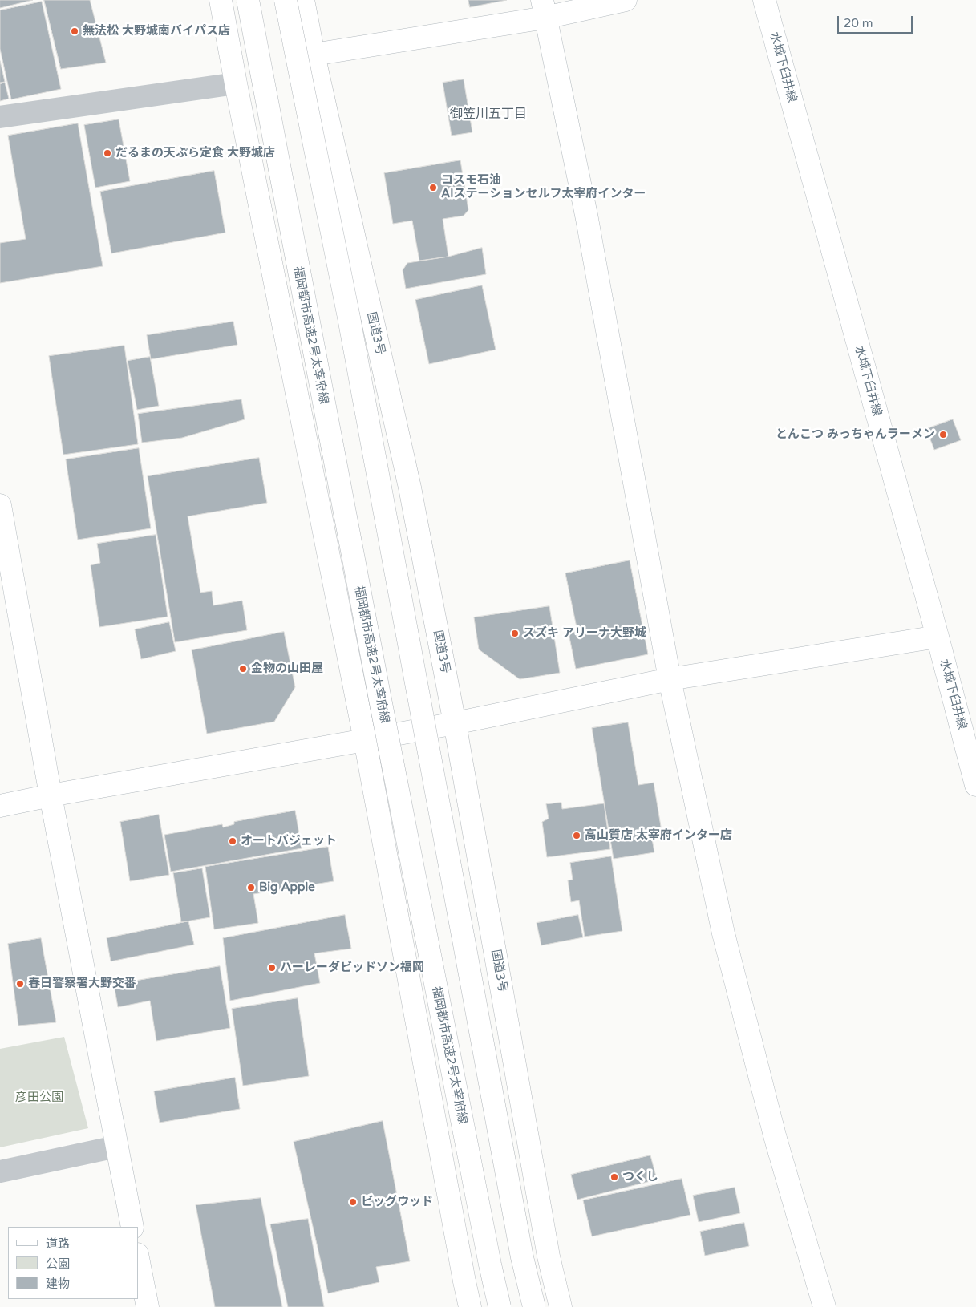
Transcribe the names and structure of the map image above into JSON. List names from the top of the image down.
{
  "streets": {
    "main road": ["水城下臼井線", "国道3号", "福岡都市高速2号太宰府線"]
  },
  "districts": ["御笠川五丁目"],
  "parks": ["彦田公園"],
  "places": [
    "無法松 大野城南バイパス店",
    "だるまの天ぷら定食 大野城店",
    "コスモ石油 AIステーションセルフ太宰府インター",
    "とんこつ みっちゃんラーメン",
    "スズキ アリーナ大野城",
    "金物の山田屋",
    "高山質店 太宰府インター店",
    "オートバジェット",
    "Big Apple",
    "ハーレーダビッドソン福岡",
    "春日警察署大野交番",
    "つくし",
    "ビッグウッド"
  ],
  "legend": ["道路", "公園", "建物"],
  "scale_bar": "20 m"
}
